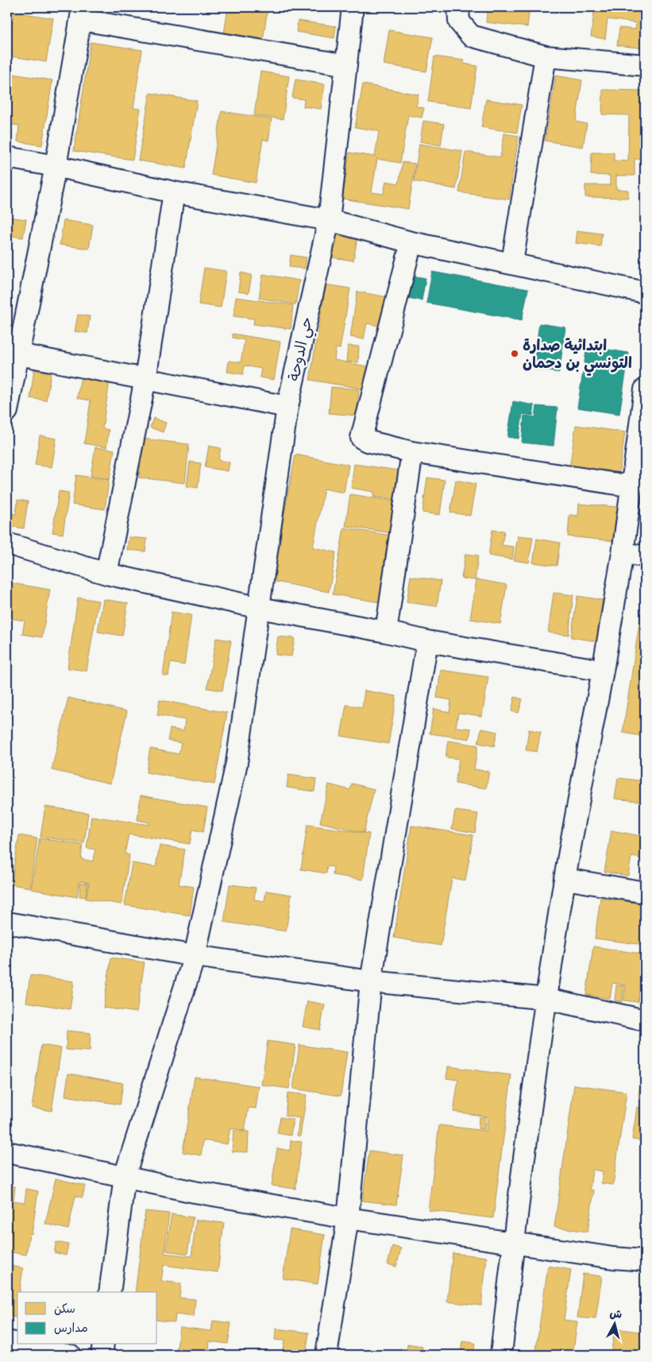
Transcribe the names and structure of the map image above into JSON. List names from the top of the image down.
{
  "streets": {
    "street": ["حي الدوحة"]
  },
  "places": ["ابتدائية صدارة التونسي بن دحمان"],
  "legend": ["سكن", "مدارس"],
  "north": "top"
}
